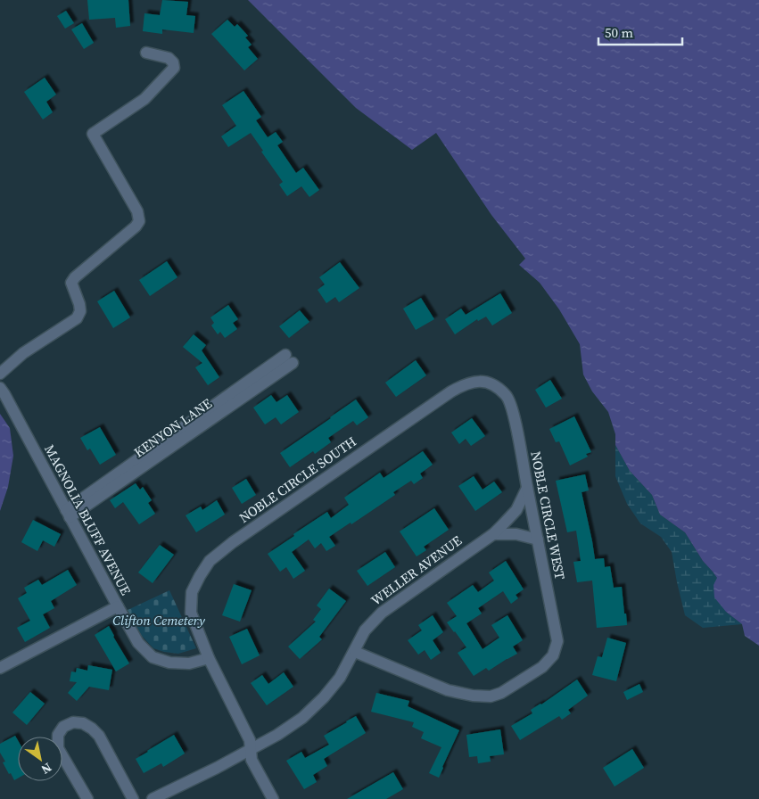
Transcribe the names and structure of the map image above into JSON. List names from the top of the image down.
{
  "streets": {
    "street": [
      "NOBLE CIRCLE SOUTH",
      "NOBLE CIRCLE WEST",
      "MAGNOLIA BLUFF AVENUE",
      "WELLER AVENUE"
    ]
  },
  "crossings": [
    ["NOBLE CIRCLE SOUTH", "NOBLE CIRCLE WEST"],
    ["NOBLE CIRCLE SOUTH", "MAGNOLIA BLUFF AVENUE"],
    ["NOBLE CIRCLE SOUTH", "WELLER AVENUE"],
    ["NOBLE CIRCLE WEST", "WELLER AVENUE"]
  ],
  "parks": ["Clifton Cemetery"],
  "scale_bar": "50 m",
  "north": "bottom right"
}
